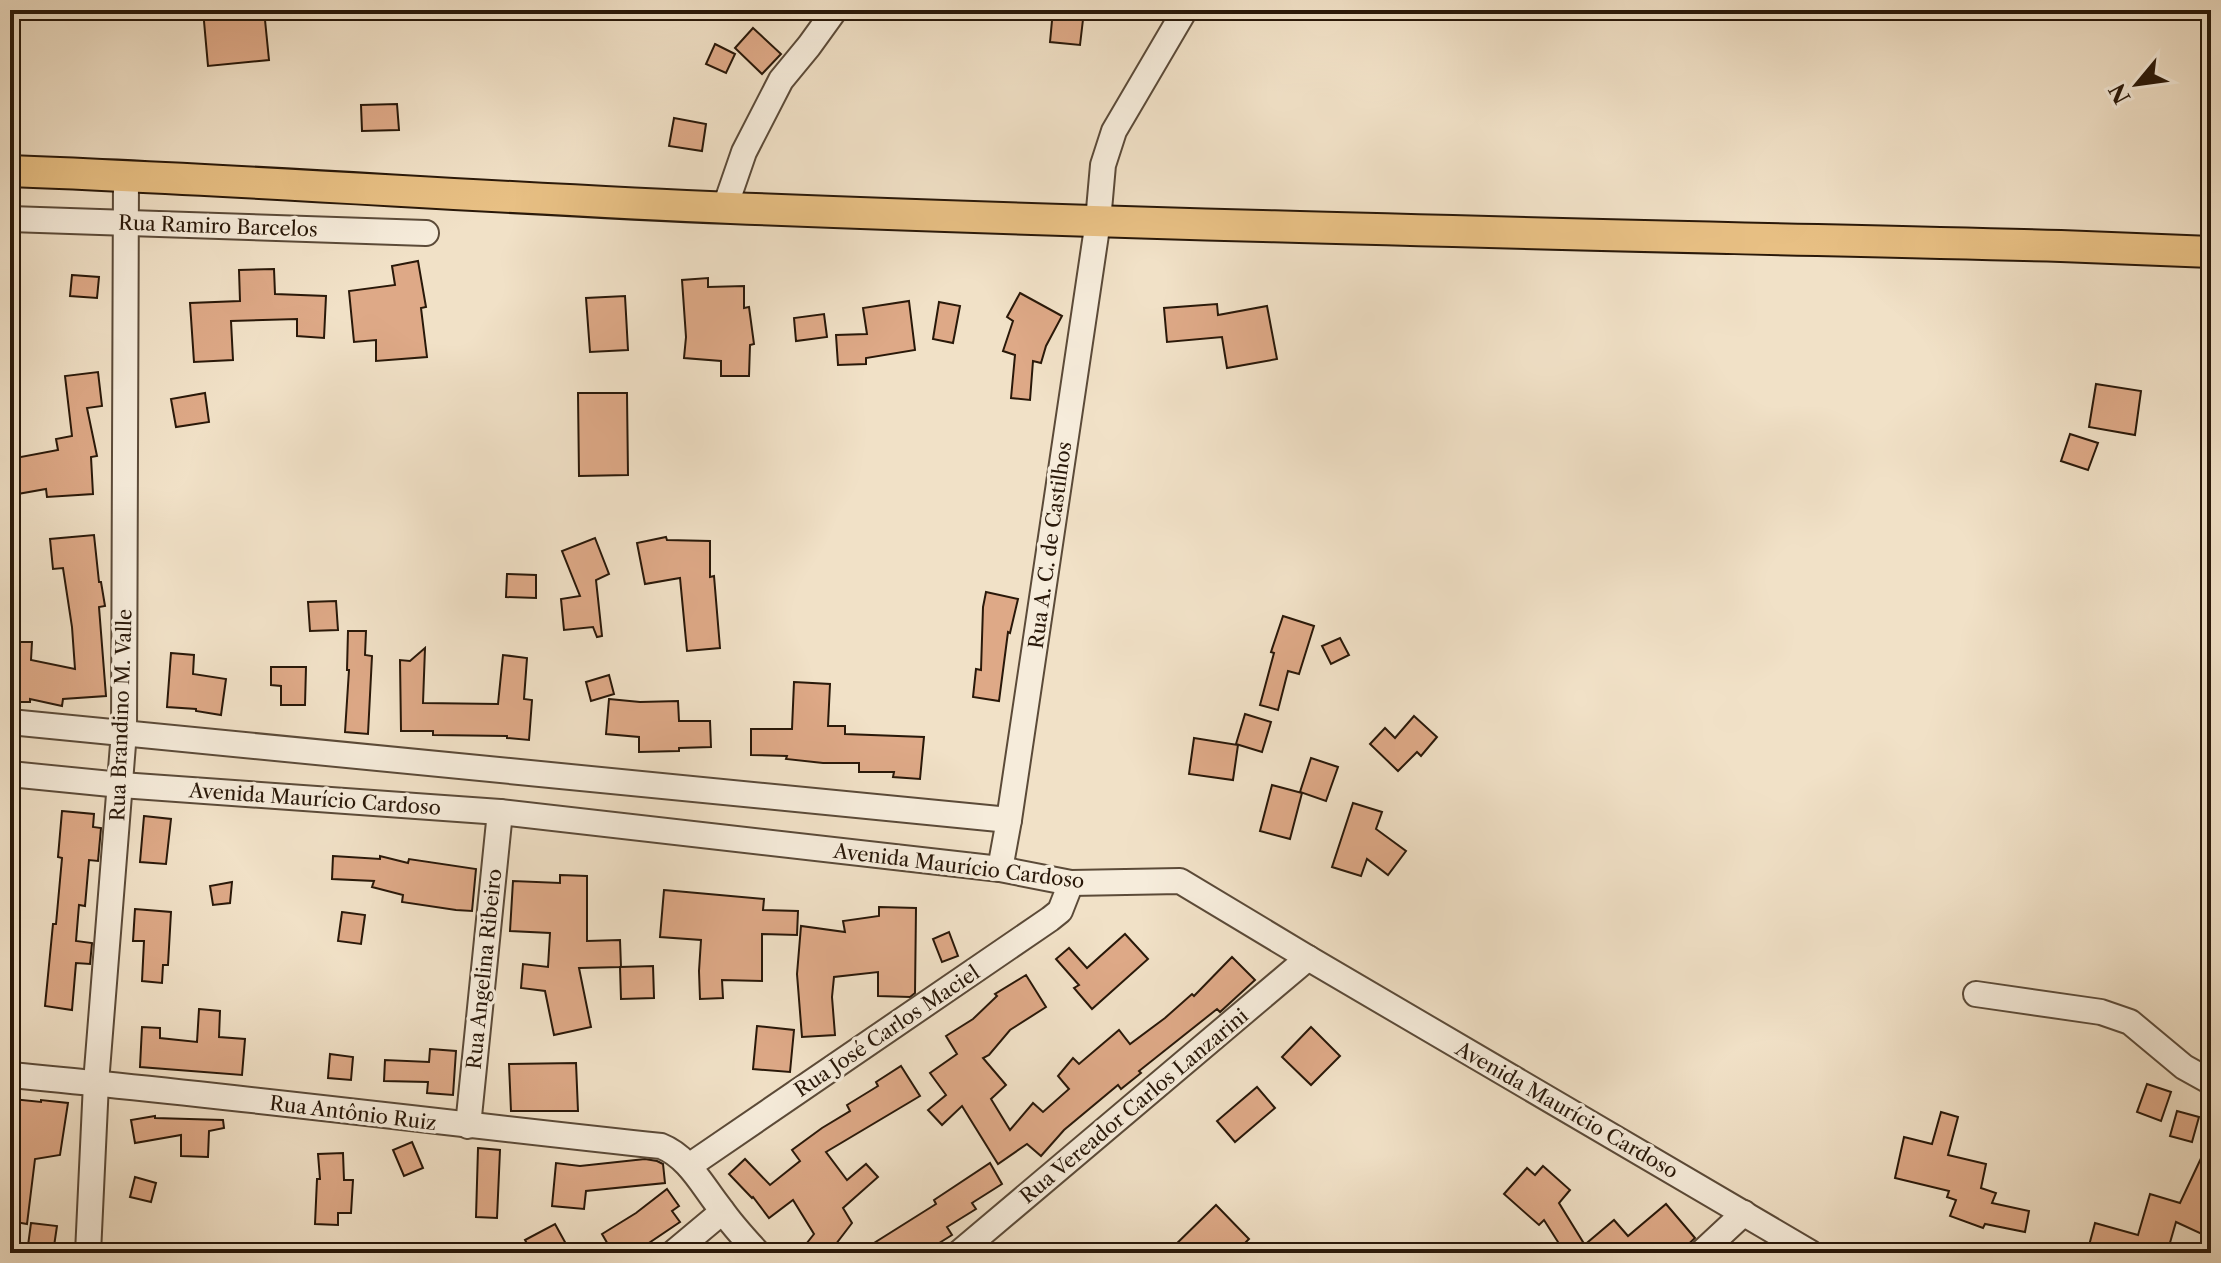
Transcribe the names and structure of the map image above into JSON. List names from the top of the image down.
{
  "streets": {
    "street": [
      "Rua Ramiro Barcelos",
      "Rua A. C. de Castilhos",
      "Rua Brandino M. Valle",
      "Avenida Maurício Cardoso",
      "Rua Angelina Ribeiro",
      "Rua José Carlos Maciel",
      "Rua Vereador Carlos Lanzarini",
      "Rua Antônio Ruiz"
    ]
  },
  "crossings": [
    ["Rua Ramiro Barcelos", "Rua Brandino M. Valle"],
    ["Rua A. C. de Castilhos", "Avenida Maurício Cardoso"],
    ["Rua Brandino M. Valle", "Avenida Maurício Cardoso"],
    ["Rua Brandino M. Valle", "Rua Antônio Ruiz"],
    ["Avenida Maurício Cardoso", "Rua Angelina Ribeiro"],
    ["Avenida Maurício Cardoso", "Rua José Carlos Maciel"],
    ["Avenida Maurício Cardoso", "Rua Vereador Carlos Lanzarini"],
    ["Rua Angelina Ribeiro", "Rua Antônio Ruiz"],
    ["Rua José Carlos Maciel", "Rua Antônio Ruiz"]
  ],
  "north": "bottom left"
}
